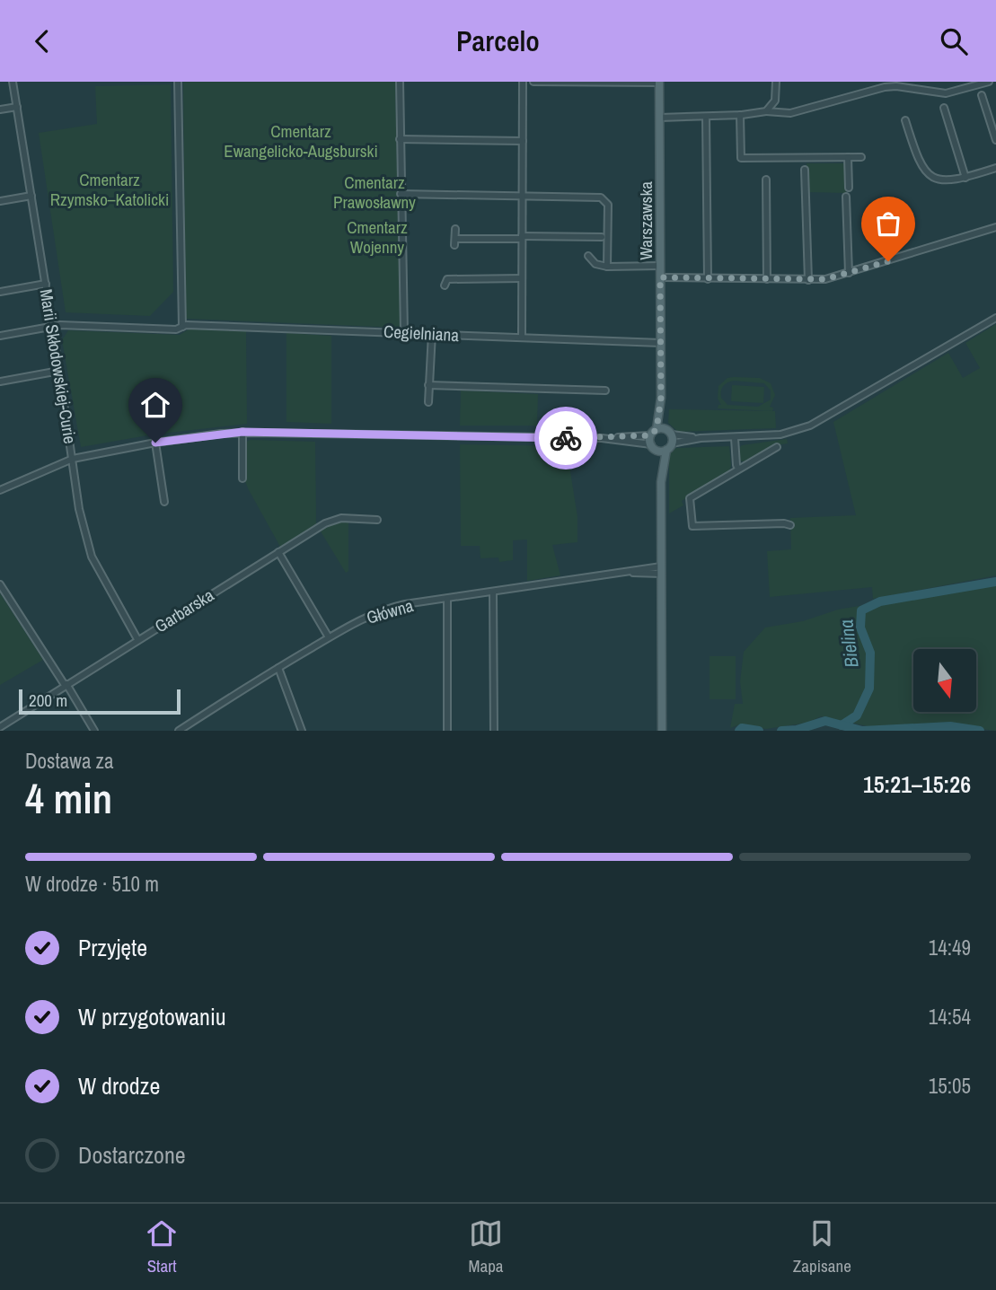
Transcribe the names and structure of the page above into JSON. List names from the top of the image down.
{
  "streets": {
    "main road": ["Warszawska"],
    "street": [
      "Cegielniana",
      "Marii Skłodowskiej-Curie",
      "Garbarska",
      "Główna"
    ]
  },
  "crossings": [
    ["Warszawska", "Cegielniana"],
    ["Cegielniana", "Marii Skłodowskiej-Curie"],
    ["Marii Skłodowskiej-Curie", "Garbarska"]
  ],
  "water": ["Bielina"],
  "parks": [
    "Cmentarz Ewangelicko-Augsburski",
    "Cmentarz Rzymsko–Katolicki",
    "Cmentarz Prawosławny",
    "Cmentarz Wojenny"
  ],
  "scale_bar": "200 m",
  "north": "bottom",
  "page": {
    "header": "Parcelo",
    "scale": "200 m",
    "heading": ["4 min", "Dostawa za", "15:21–15:26"],
    "bar": "W drodze · 510 m",
    "list": [
      ["Przyjęte", "14:49"],
      ["W przygotowaniu", "14:54"],
      ["W drodze", "15:05"],
      "Dostarczone"
    ],
    "tabs": ["Start", "Mapa", "Zapisane"]
  }
}
